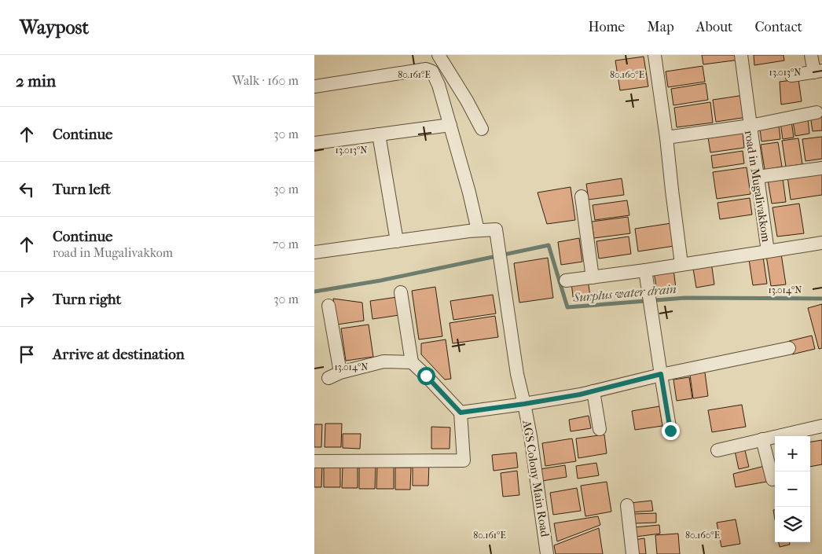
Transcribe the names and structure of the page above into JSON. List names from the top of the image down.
{
  "streets": {
    "street": ["road in Mugalivakkom", "AGS Colony Main Road"]
  },
  "water": ["Surplus water drain"],
  "page": {
    "header": "Waypost",
    "nav": [
      "Home",
      "Map",
      "About",
      "Contact"
    ],
    "heading": ["2 min", "Walk · 160 m"],
    "list": [
      ["Continue", "30 m"],
      ["Turn left", "30 m"],
      ["Continue", "road in Mugalivakkom", "70 m"],
      ["Turn right", "30 m"],
      "Arrive at destination"
    ],
    "map_buttons": ["+", "−"]
  },
  "coordinates": [
    "13.013°N",
    "80.161°E",
    "80.160°E",
    "13.014°N"
  ]
}
